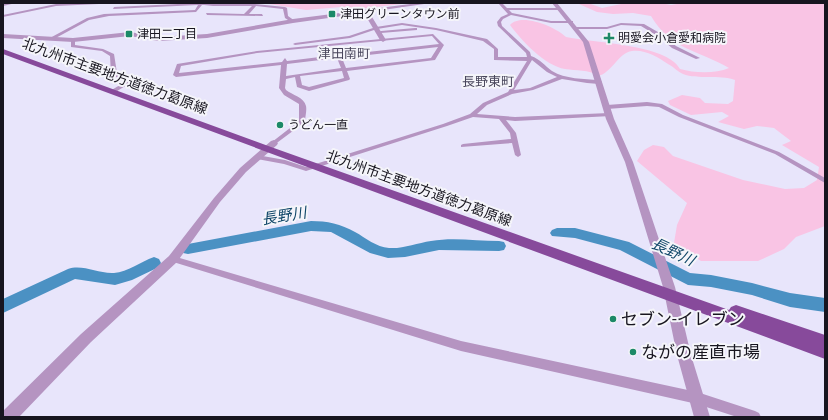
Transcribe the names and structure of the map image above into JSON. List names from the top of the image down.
{
  "streets": {
    "main road": ["北九州市主要地方道徳力葛原線"]
  },
  "districts": ["津田南町", "長野東町"],
  "water": ["長野川"],
  "places": {
    "transit": ["津田グリーンタウン前", "津田二丁目"],
    "health": ["明愛会小倉愛和病院"],
    "other": ["うどん一直", "セブン-イレブン", "ながの産直市場"]
  }
}
